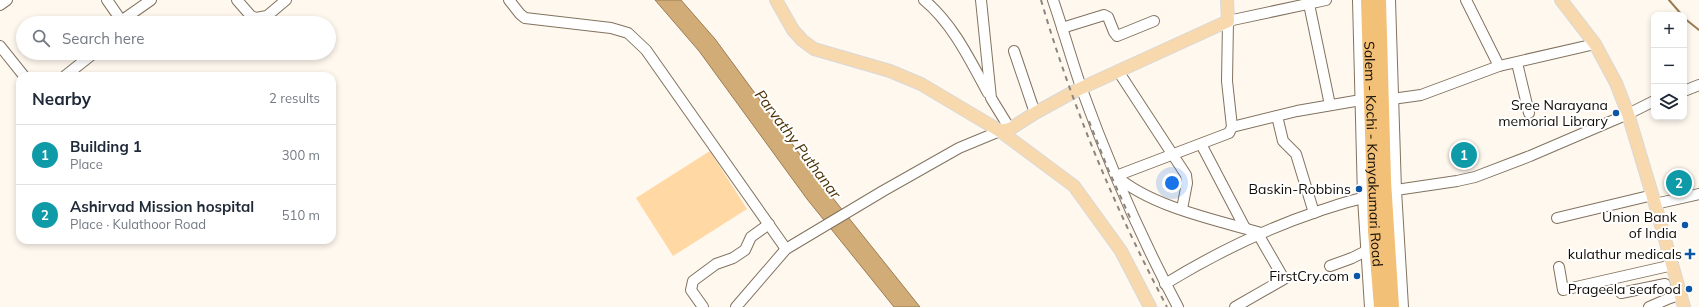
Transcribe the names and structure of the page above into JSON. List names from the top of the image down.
{
  "streets": {
    "highway": ["Salem - Kochi - Kanyakumari Road"]
  },
  "water": ["Parvathy Puthanar"],
  "places": {
    "other": [
      "Sree Narayana memorial Library",
      "Baskin-Robbins",
      "Union Bank of India",
      "FirstCry.com",
      "Prageela seafood"
    ],
    "health": ["kulathur medicals"]
  },
  "page": {
    "map_buttons": ["+", "−"],
    "search": "Search here",
    "heading": ["Nearby", "2 results"],
    "list": [
      {
        "mark": "1",
        "name": "Building 1",
        "note": "Place",
        "value": "300 m"
      },
      {
        "mark": "2",
        "name": "Ashirvad Mission hospital",
        "note": "Place · Kulathoor Road",
        "value": "510 m"
      }
    ],
    "pins": ["1", "2"]
  }
}
